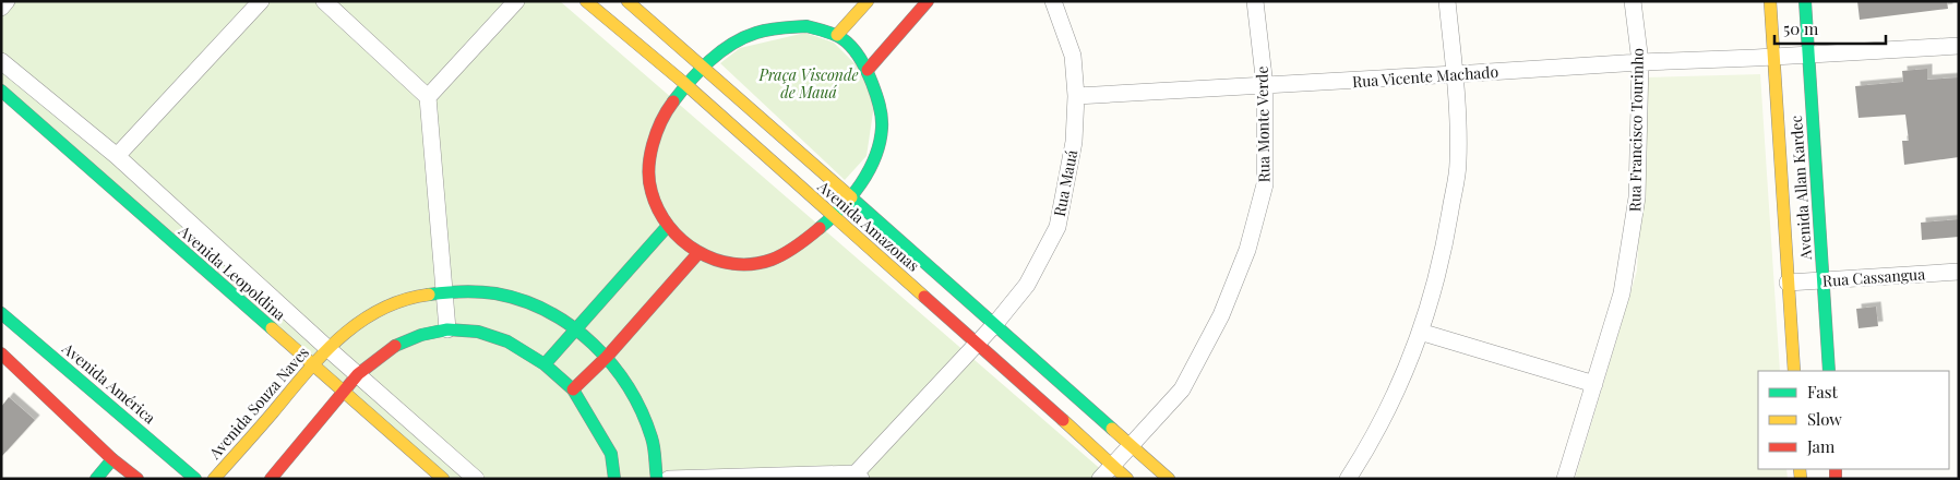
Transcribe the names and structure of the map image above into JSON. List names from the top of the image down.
{
  "streets": {
    "street": [
      "Rua Vicente Machado",
      "Rua Monte Verde",
      "Rua Francisco Tourinho",
      "Rua Mauá",
      "Avenida Allan Kardec",
      "Avenida Amazonas",
      "Avenida Leopoldina",
      "Rua Cassangua",
      "Avenida América",
      "Avenida Souza Naves"
    ]
  },
  "crossings": [
    ["Rua Vicente Machado", "Rua Monte Verde"],
    ["Rua Vicente Machado", "Rua Francisco Tourinho"],
    ["Rua Vicente Machado", "Rua Mauá"],
    ["Rua Vicente Machado", "Avenida Allan Kardec"],
    ["Rua Monte Verde", "Avenida Amazonas"],
    ["Rua Mauá", "Avenida Amazonas"],
    ["Avenida Allan Kardec", "Rua Cassangua"],
    ["Avenida Leopoldina", "Avenida Souza Naves"]
  ],
  "parks": ["Praça Visconde de Mauá"],
  "legend": ["Fast", "Slow", "Jam"],
  "scale_bar": "50 m"
}
